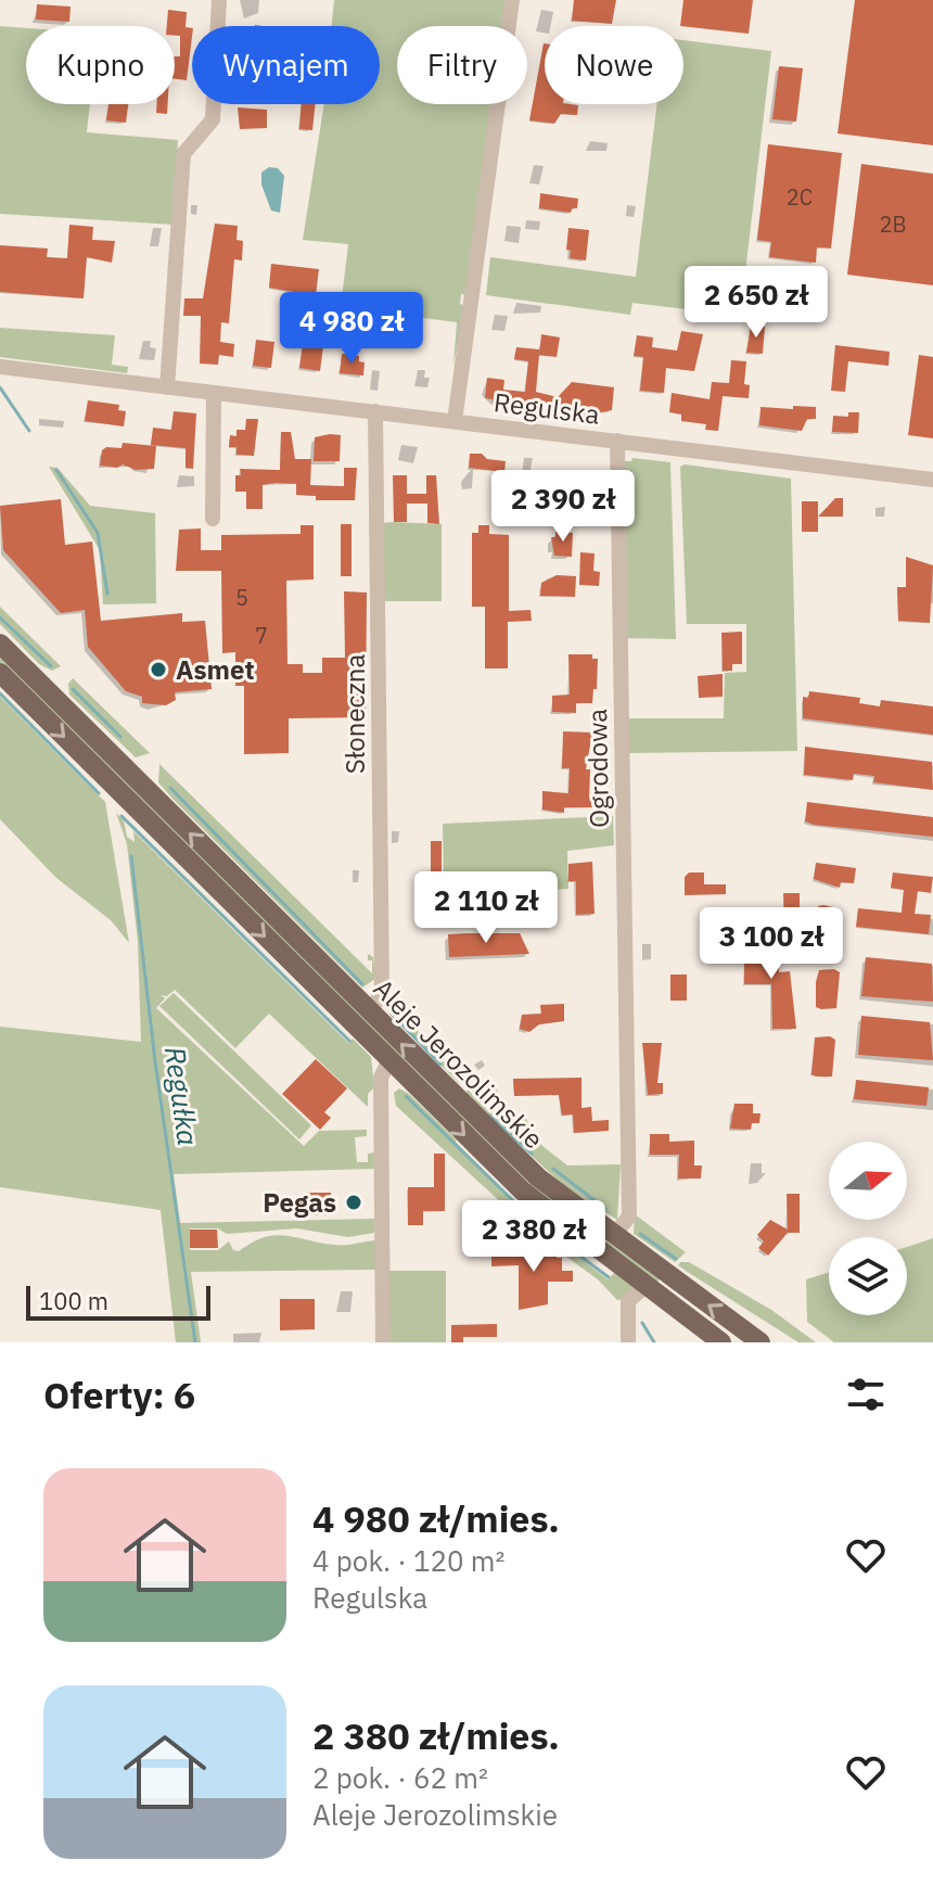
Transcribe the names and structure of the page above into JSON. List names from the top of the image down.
{
  "streets": {
    "main road": ["Aleje Jerozolimskie"],
    "street": ["Regulska", "Słoneczna", "Ogrodowa"]
  },
  "crossings": [
    ["Regulska", "Słoneczna"],
    ["Regulska", "Ogrodowa"],
    ["Słoneczna", "Aleje Jerozolimskie"],
    ["Ogrodowa", "Aleje Jerozolimskie"]
  ],
  "water": ["Regułka"],
  "places": ["Asmet", "Pegas"],
  "house_numbers": [
    "2C",
    "2B",
    "5",
    "7"
  ],
  "scale_bar": "100 m",
  "north": "right",
  "page": {
    "chip": [
      "Kupno",
      "Wynajem",
      "Filtry",
      "Nowe"
    ],
    "price": [
      "2 650 zł",
      "4 980 zł",
      "2 390 zł",
      "2 110 zł",
      "3 100 zł",
      "2 380 zł"
    ],
    "scale": "100 m",
    "heading": "Oferty: 6",
    "list": [
      {
        "name": "4 980 zł/mies.",
        "note": "4 pok. · 120 m² · Regulska"
      },
      {
        "name": "2 380 zł/mies.",
        "note": "2 pok. · 62 m² · Aleje Jerozolimskie"
      }
    ]
  }
}
